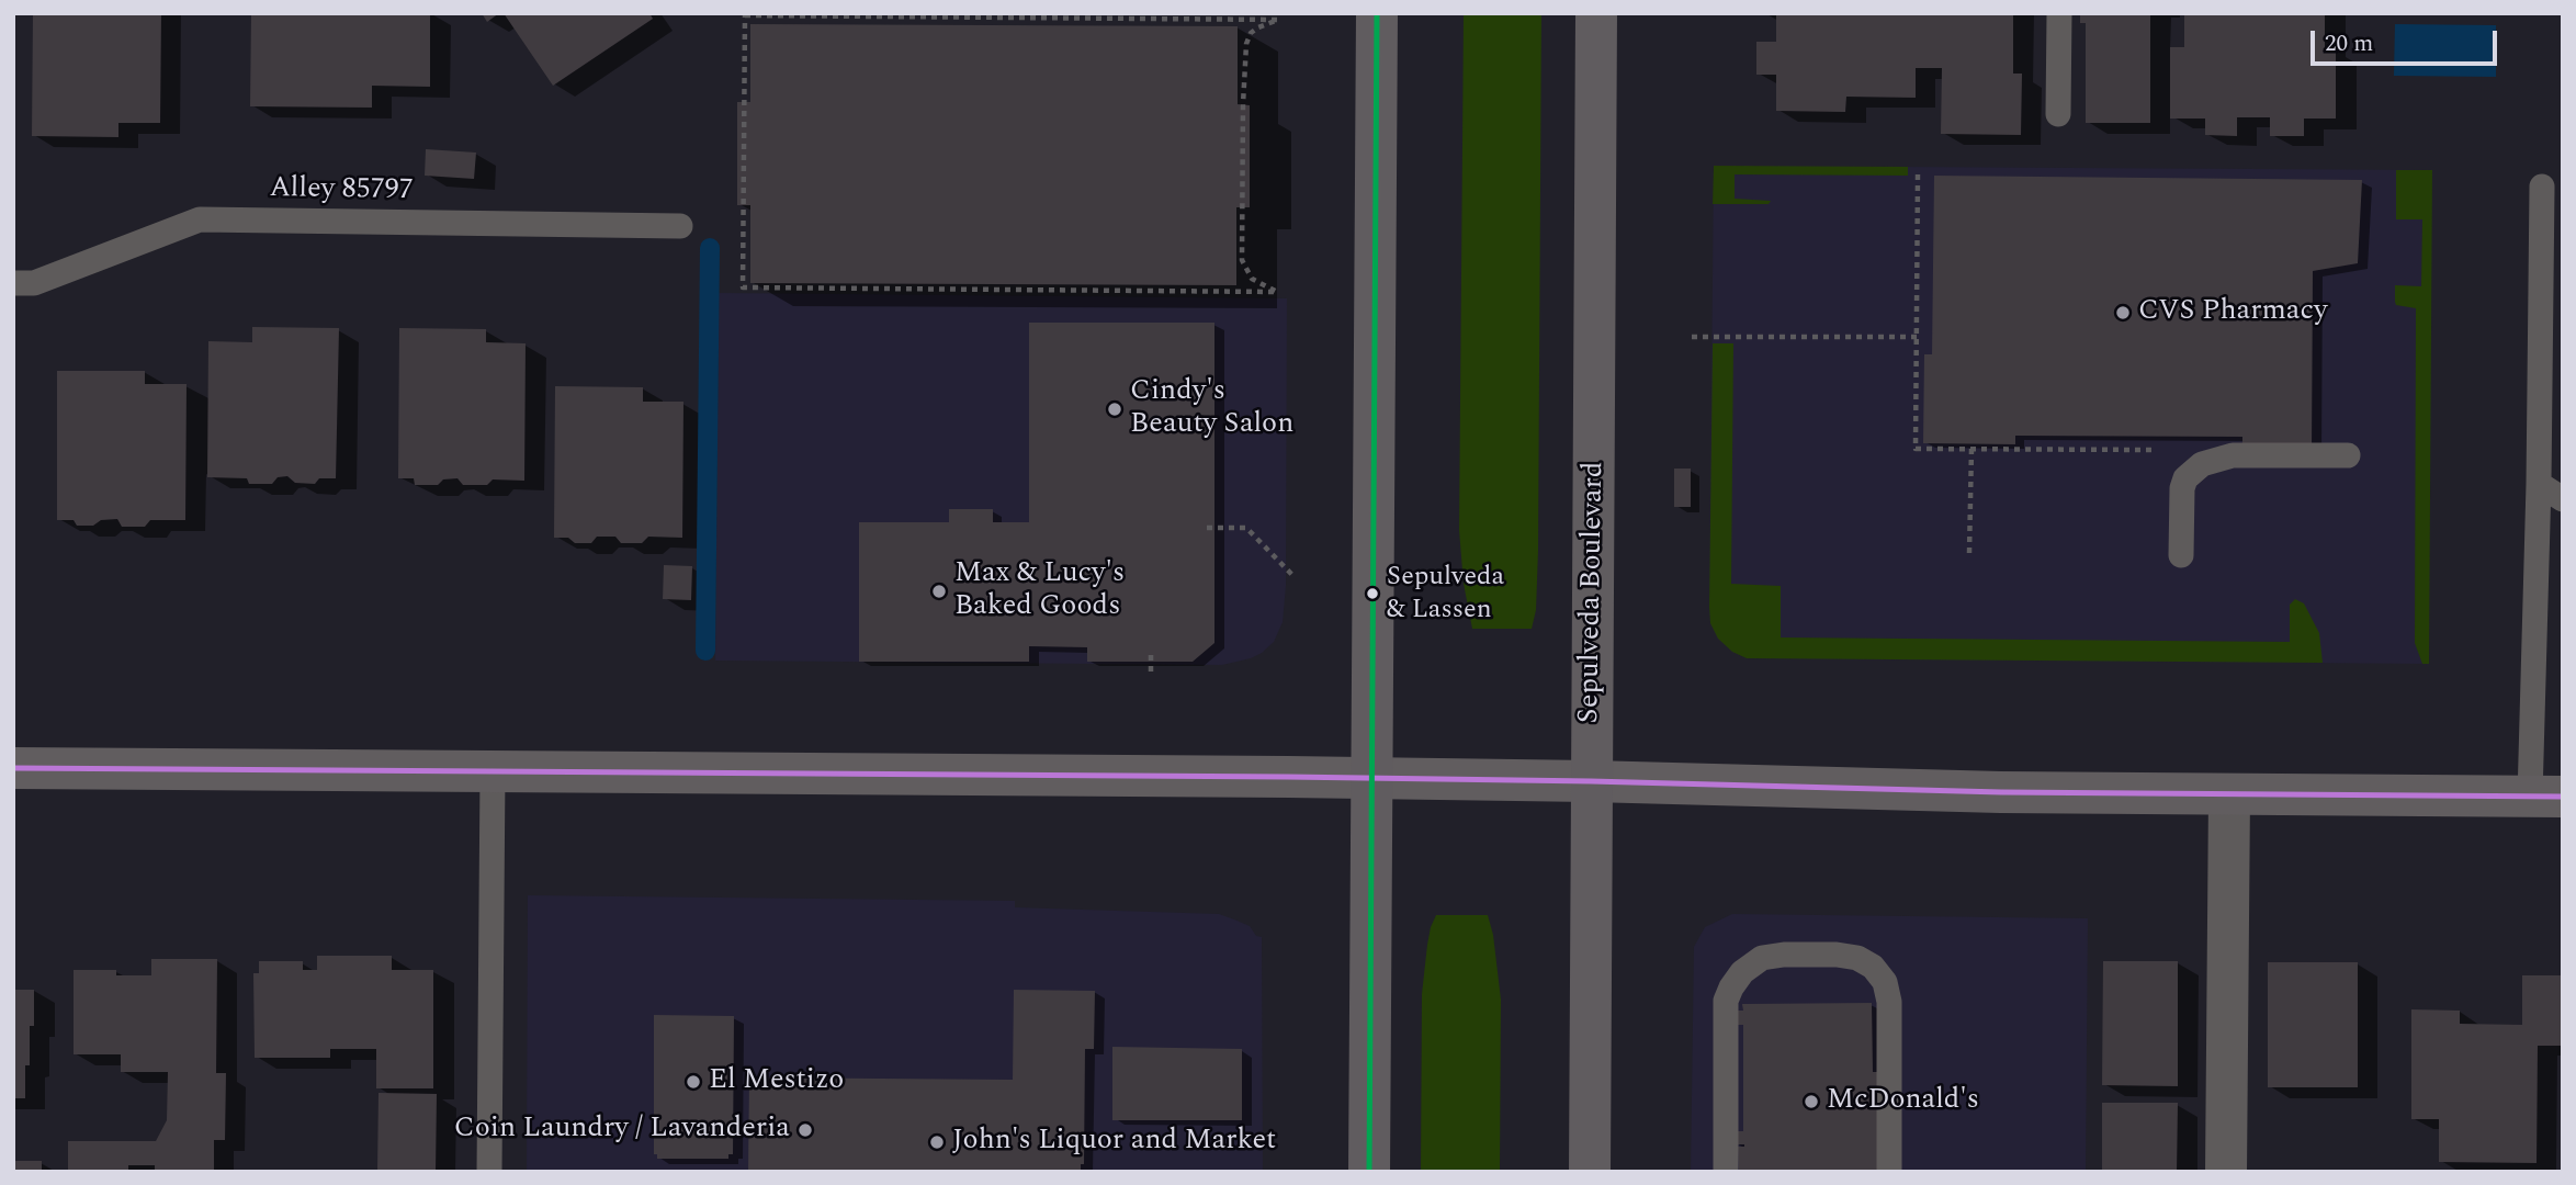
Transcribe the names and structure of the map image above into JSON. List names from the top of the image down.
{
  "streets": {
    "main road": ["Sepulveda Boulevard"],
    "lane": ["Alley 85797"]
  },
  "places": [
    "CVS Pharmacy",
    "Cindy's Beauty Salon",
    "Max & Lucy's Baked Goods",
    "Sepulveda & Lassen",
    "El Mestizo",
    "McDonald's",
    "Coin Laundry / Lavanderia",
    "John's Liquor and Market"
  ],
  "scale_bar": "20 m"
}
